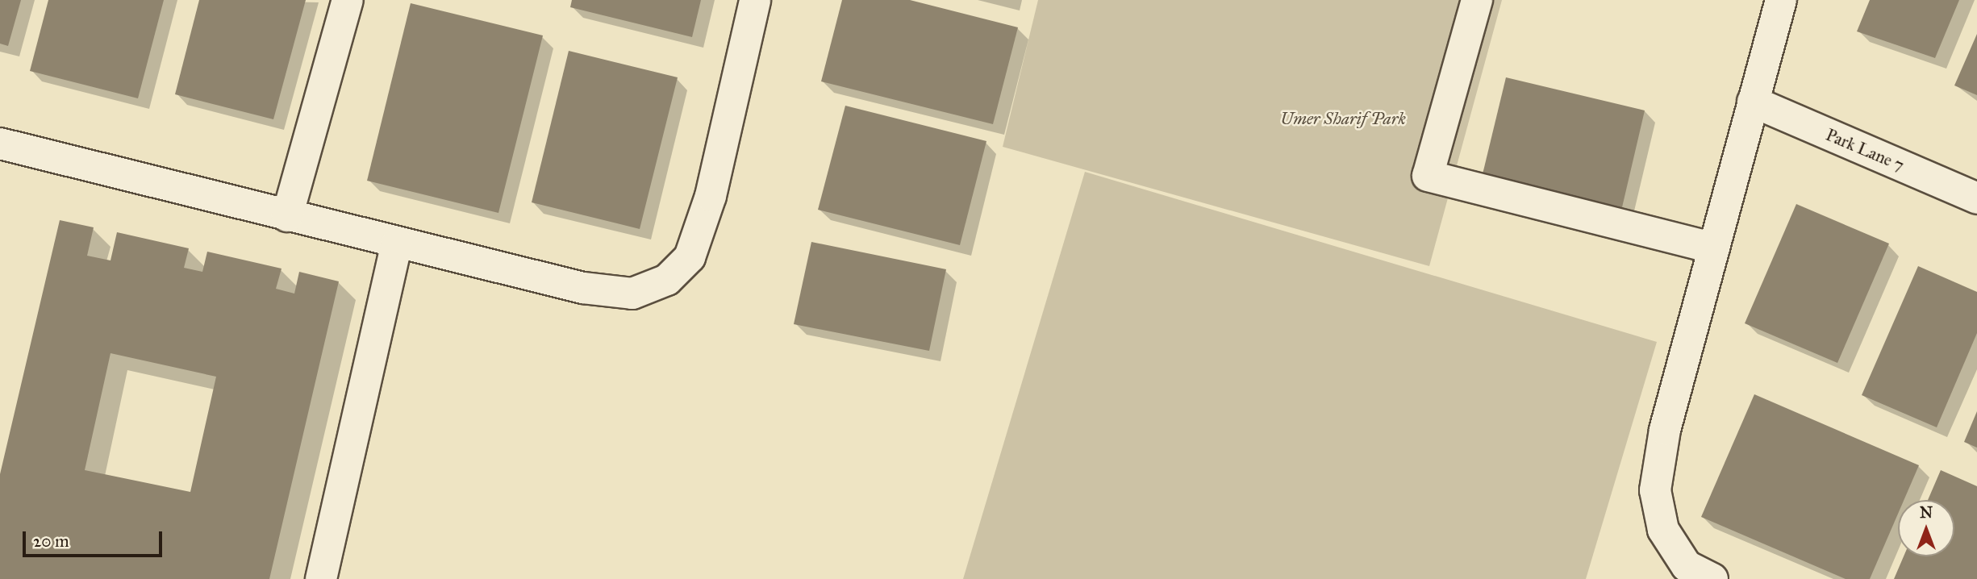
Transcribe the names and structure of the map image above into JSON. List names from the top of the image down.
{
  "streets": {
    "street": ["Park Lane 7"]
  },
  "parks": ["Umer Sharif Park"],
  "scale_bar": "20 m",
  "north": "top"
}
